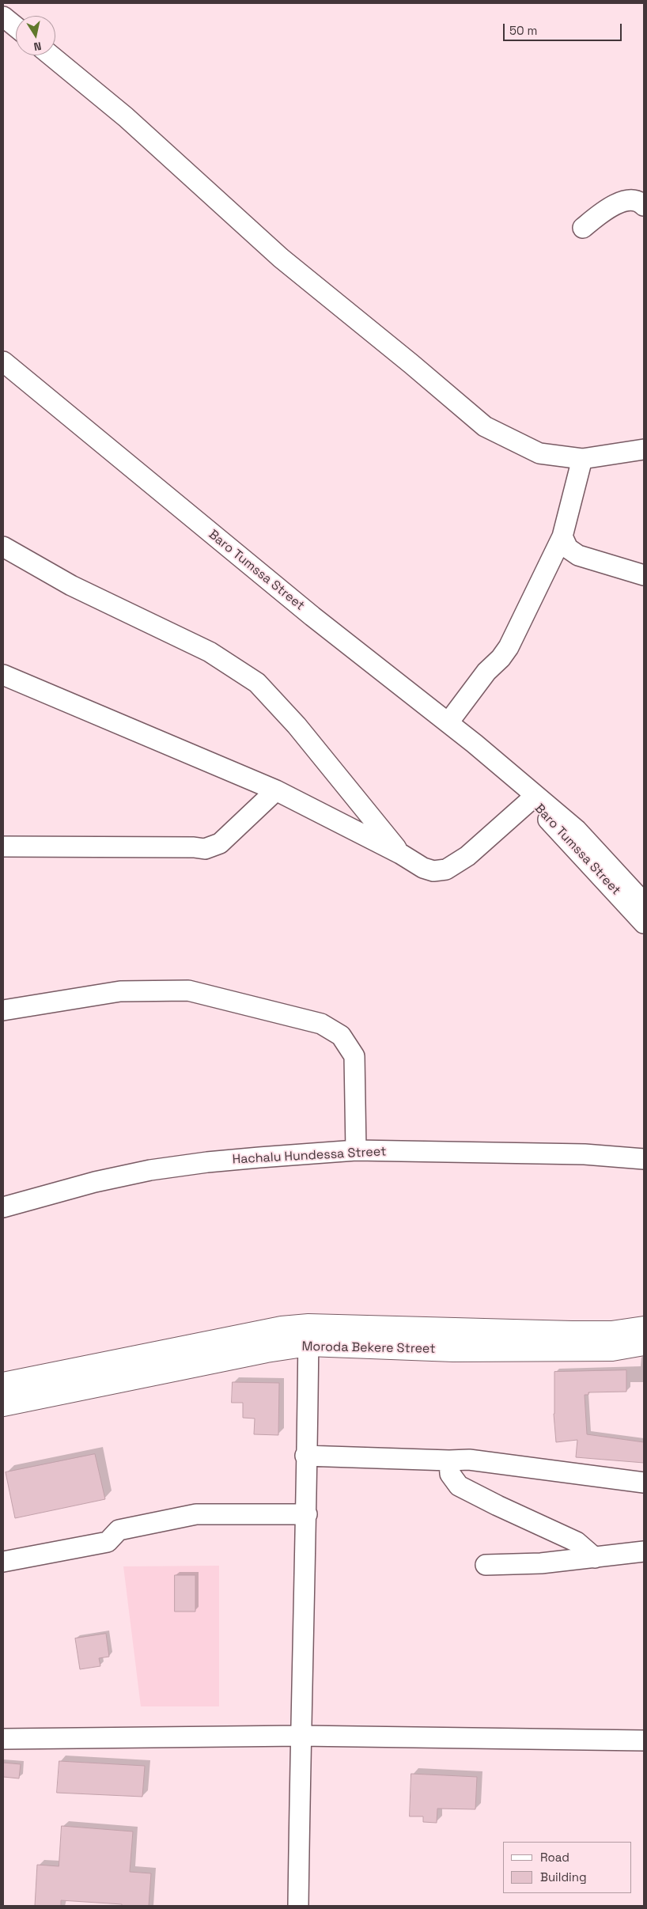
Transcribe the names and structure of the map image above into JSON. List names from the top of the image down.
{
  "streets": {
    "highway": ["Moroda Bekere Street"],
    "street": ["Baro Tumssa Street", "Hachalu Hundessa Street"]
  },
  "legend": ["Road", "Building"],
  "scale_bar": "50 m",
  "north": "bottom"
}
